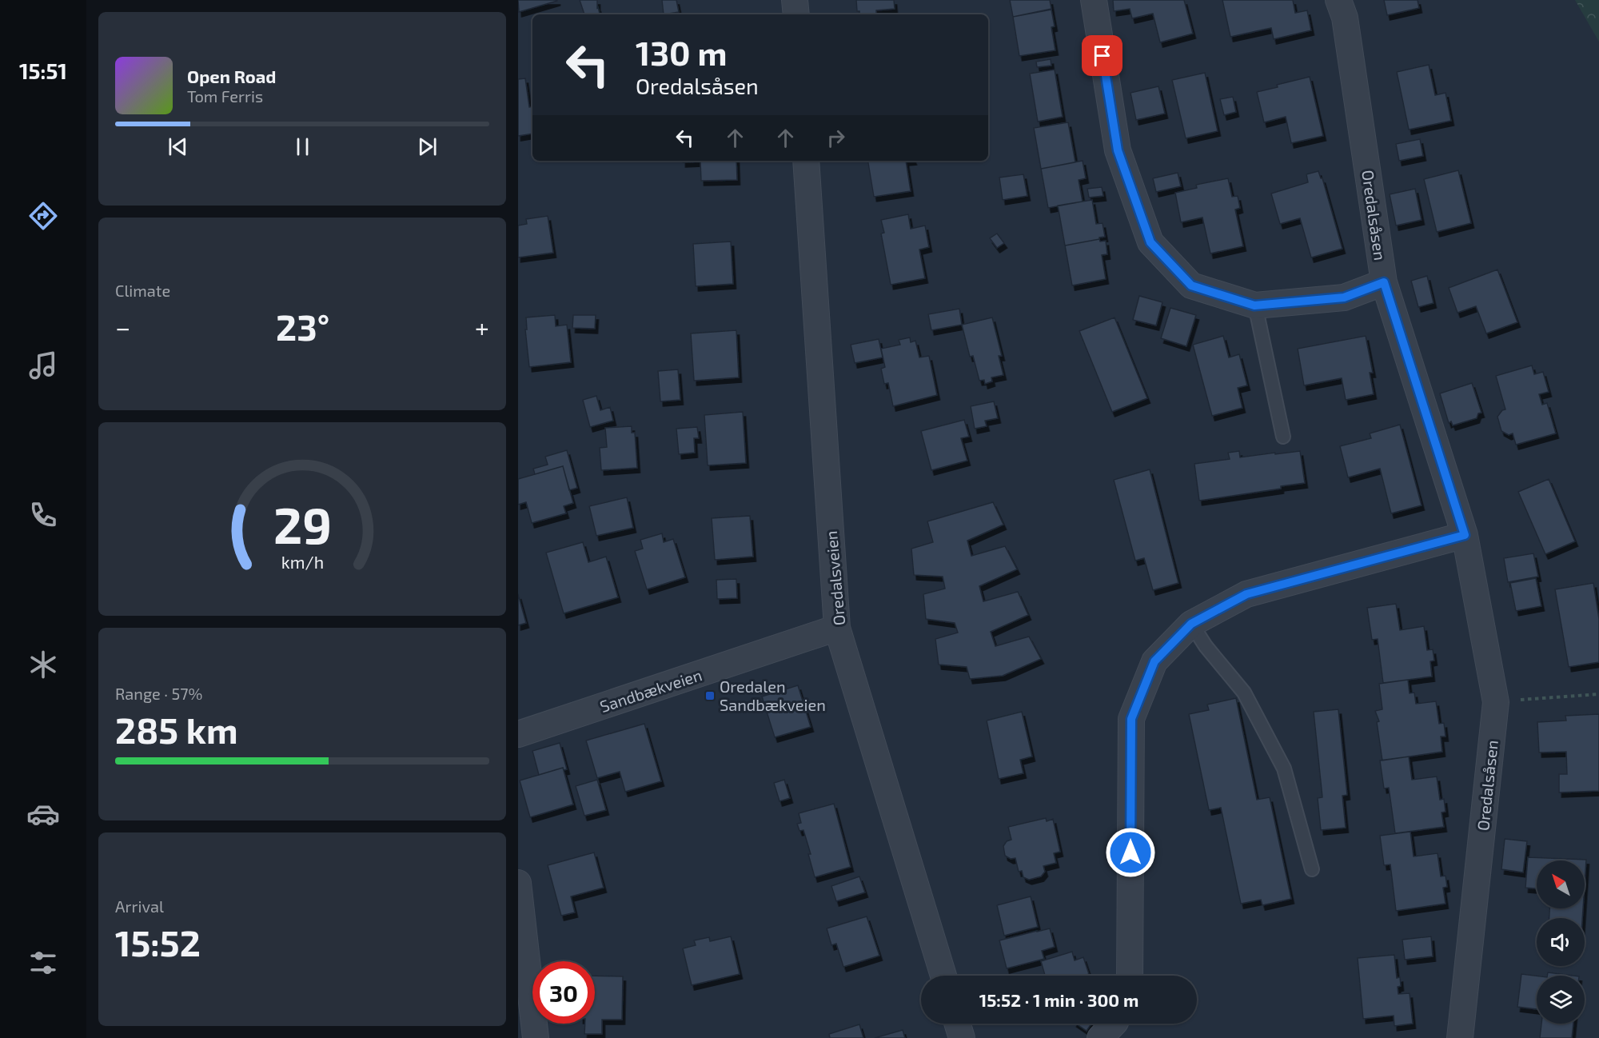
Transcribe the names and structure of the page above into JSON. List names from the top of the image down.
{
  "streets": {
    "street": ["Oredalsåsen", "Oredalsveien", "Sandbækveien"]
  },
  "crossings": [
    ["Oredalsveien", "Sandbækveien"]
  ],
  "places": {
    "transit": ["Oredalen Sandbækveien"]
  },
  "north": "top left",
  "page": {
    "tabs": "15:51",
    "turn": ["130 m", "Oredalsåsen"],
    "song": ["Open Road", "Tom Ferris"],
    "tile": [
      "Climate",
      ["Range · 57%", "285 km"],
      ["Arrival", "15:52"]
    ],
    "heat": ["−", "23°", "+"],
    "limit": "30",
    "trip": "15:52 · 1 min · 300 m",
    "gauge": ["29", "km/h"]
  }
}
